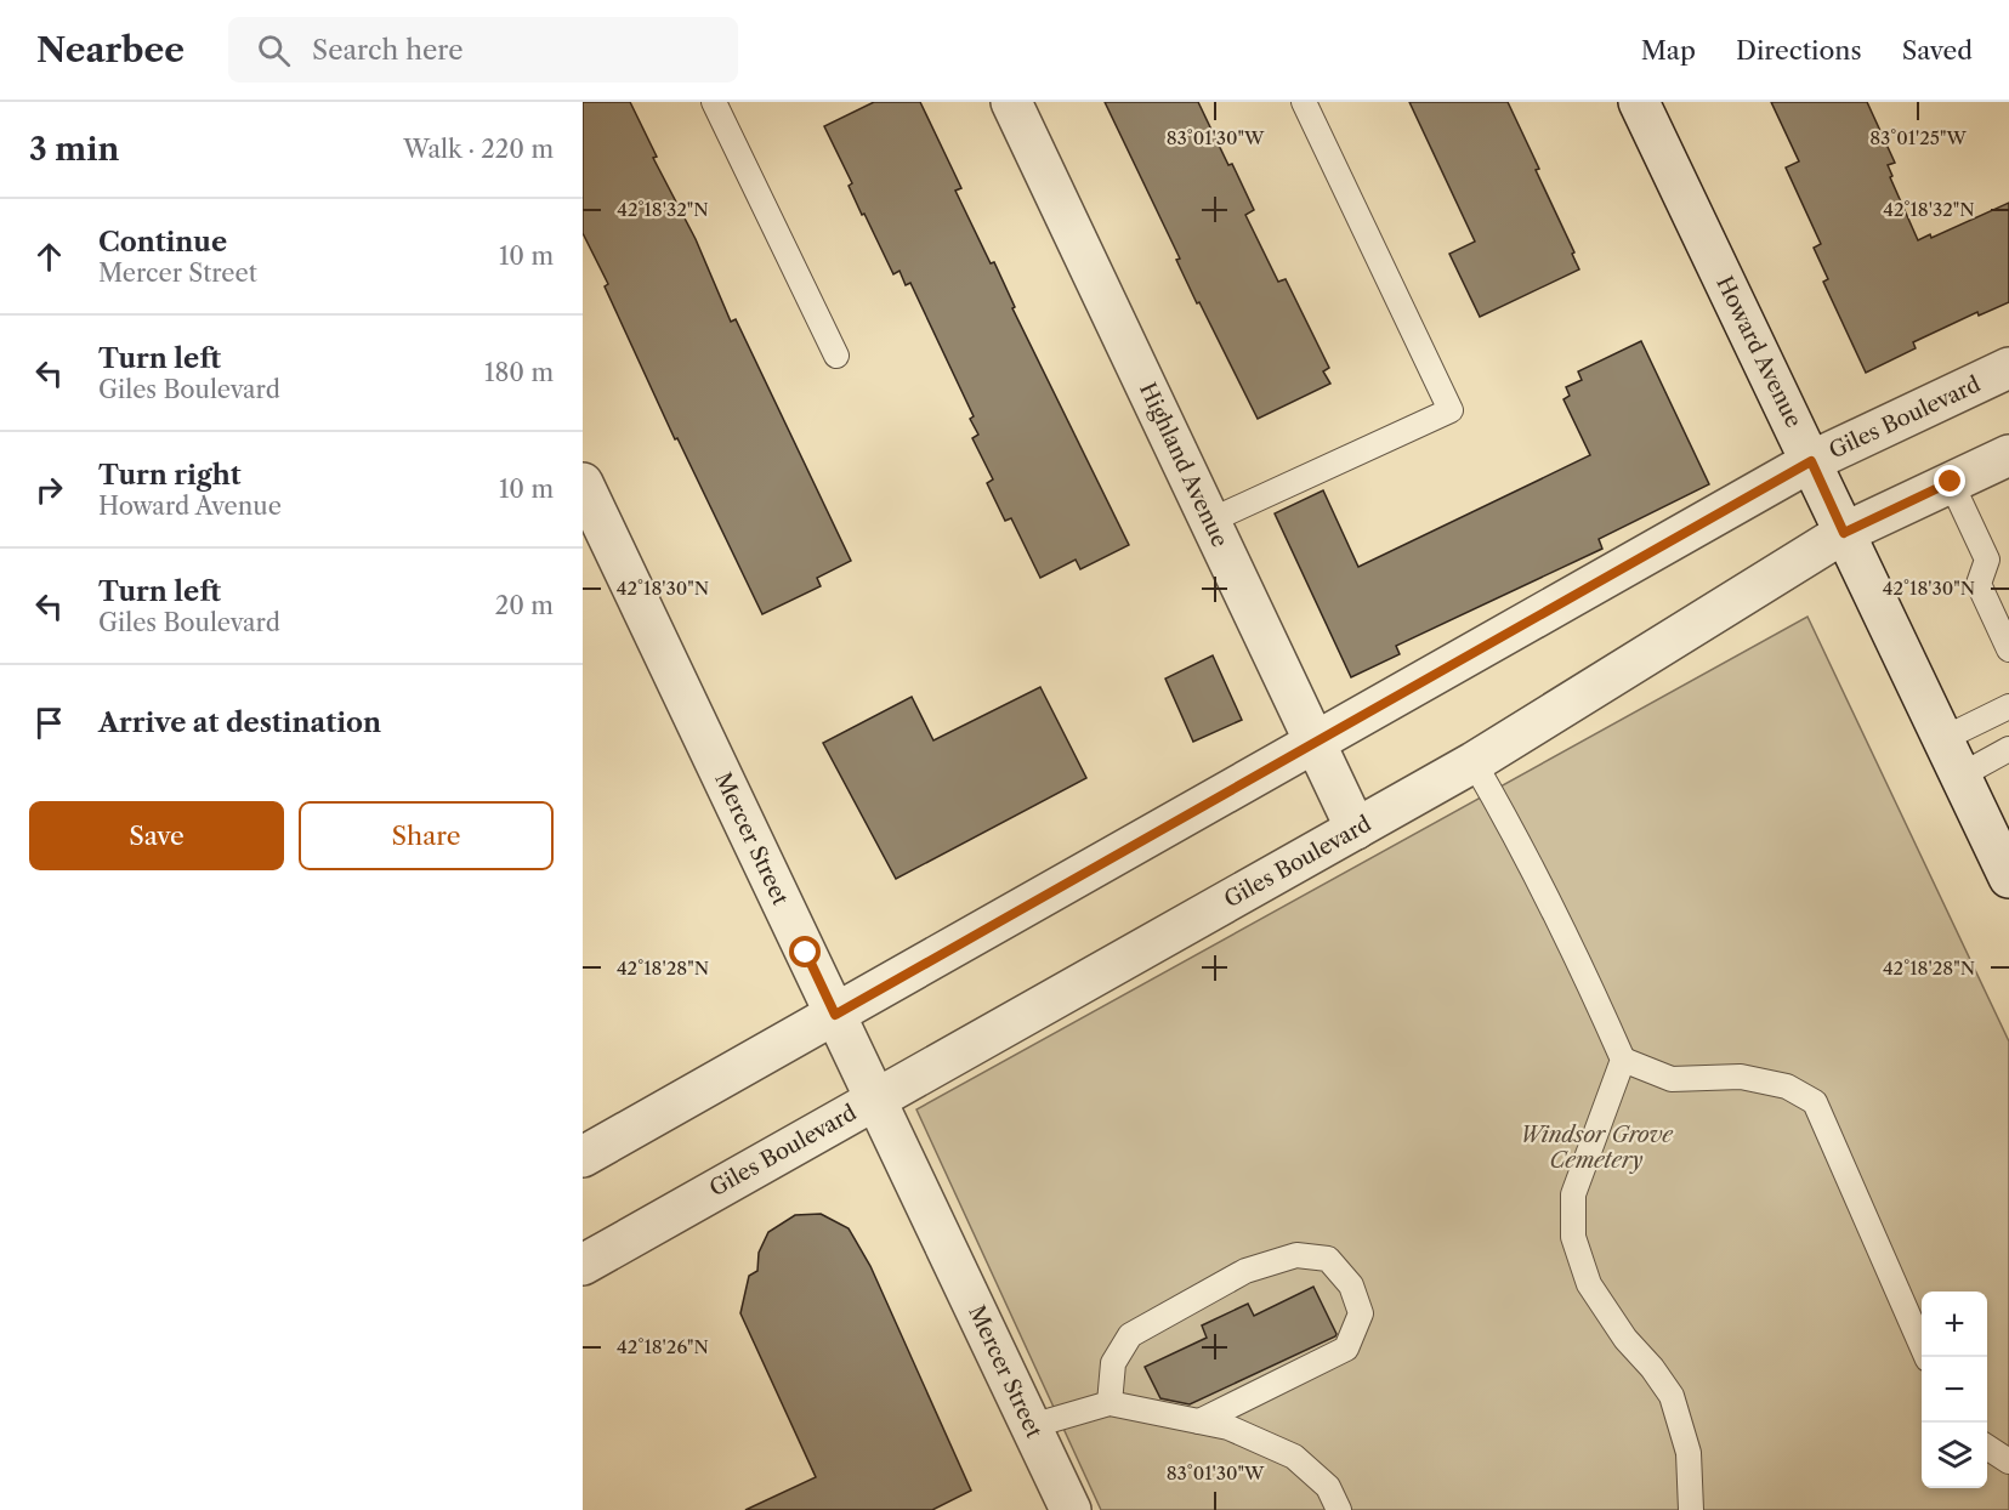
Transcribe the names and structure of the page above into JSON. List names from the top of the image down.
{
  "streets": {
    "street": [
      "Howard Avenue",
      "Giles Boulevard",
      "Highland Avenue",
      "Mercer Street"
    ]
  },
  "crossings": [
    ["Howard Avenue", "Giles Boulevard"],
    ["Giles Boulevard", "Highland Avenue"],
    ["Giles Boulevard", "Mercer Street"]
  ],
  "parks": ["Windsor Grove Cemetery"],
  "page": {
    "header": "Nearbee",
    "search": "Search here",
    "nav": ["Map", "Directions", "Saved"],
    "heading": ["3 min", "Walk · 220 m"],
    "list": [
      ["Continue", "Mercer Street", "10 m"],
      ["Turn left", "Giles Boulevard", "180 m"],
      ["Turn right", "Howard Avenue", "10 m"],
      ["Turn left", "Giles Boulevard", "20 m"],
      "Arrive at destination"
    ],
    "buttons": ["Save", "Share"],
    "map_buttons": ["+", "−"]
  },
  "coordinates": [
    "83°01'30\"W",
    "83°01'25\"W",
    "42°18'32\"N",
    "42°18'30\"N",
    "42°18'28\"N",
    "42°18'26\"N"
  ]
}
